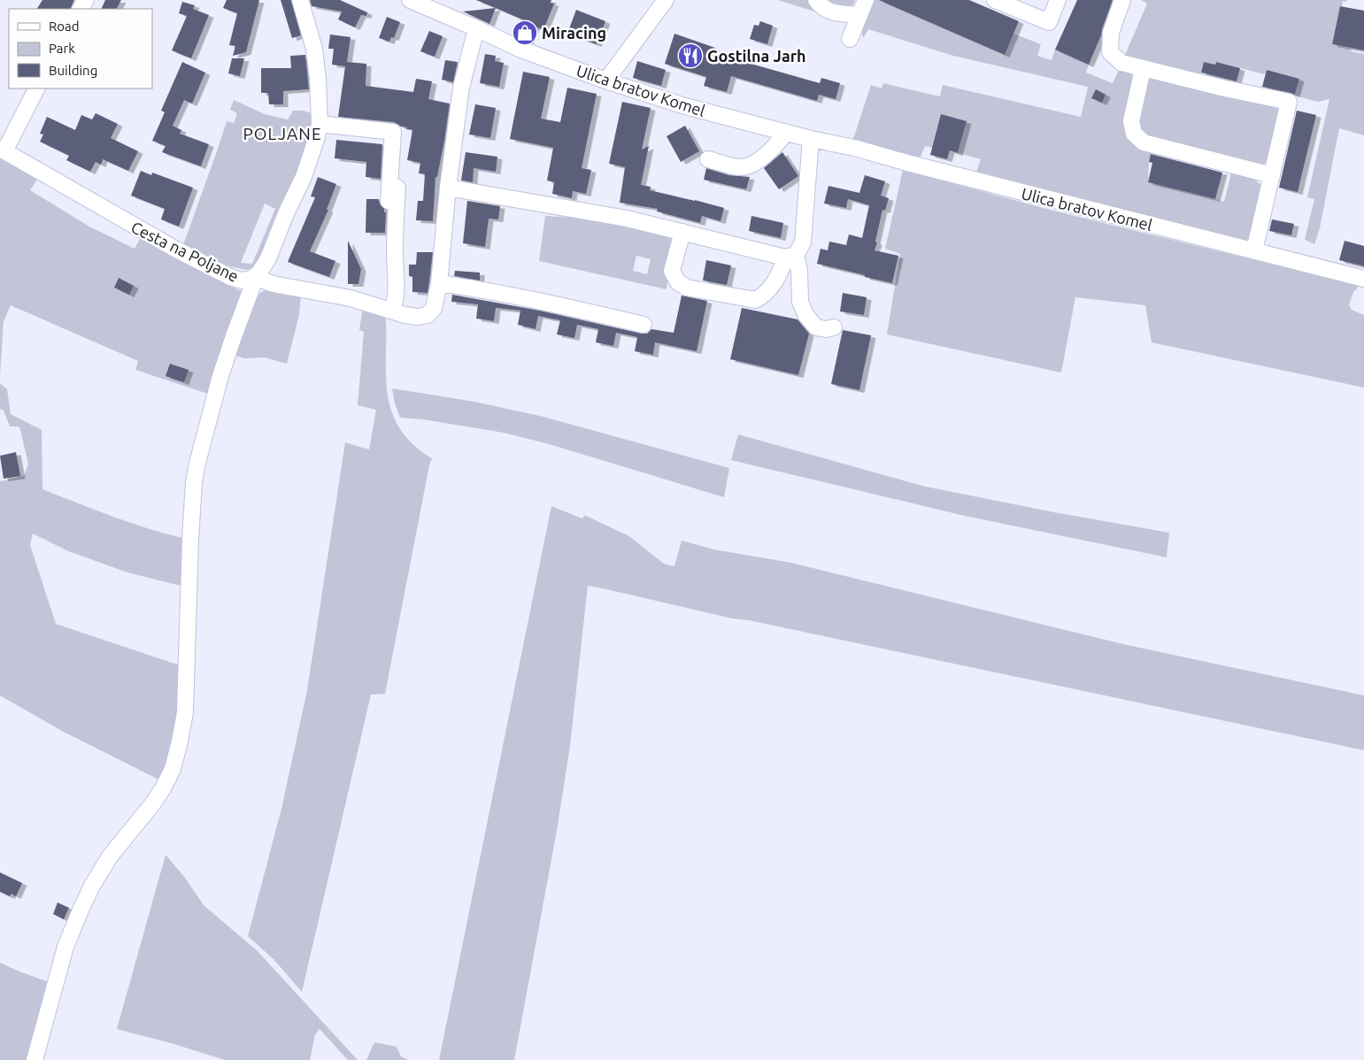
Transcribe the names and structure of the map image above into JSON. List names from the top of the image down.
{
  "streets": {
    "street": ["Ulica bratov Komel", "Cesta na Poljane"]
  },
  "districts": ["POLJANE"],
  "places": {
    "shop": ["Miracing"],
    "restaurant": ["Gostilna Jarh"]
  },
  "legend": ["Road", "Park", "Building"]
}
